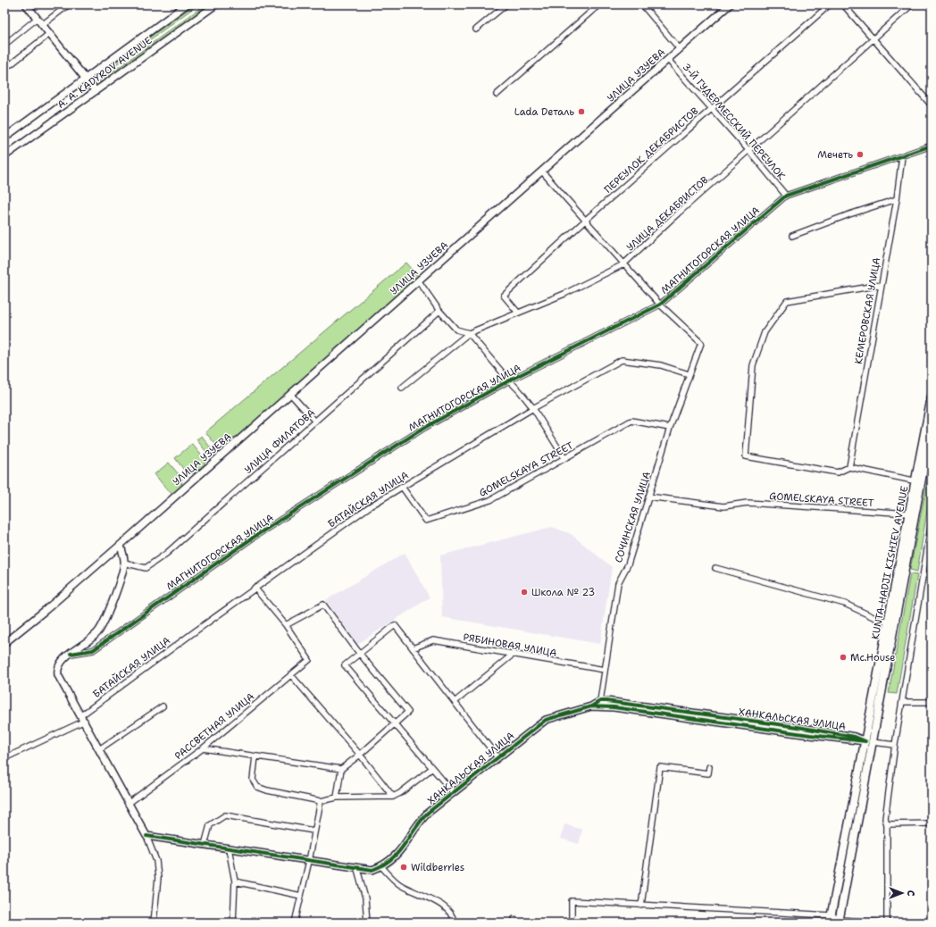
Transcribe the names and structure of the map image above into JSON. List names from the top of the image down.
{
  "streets": {
    "main road": ["KUNTA-HADJI KISHIEV AVENUE"],
    "street": [
      "A. A. KADYROV AVENUE",
      "УЛИЦА УЗУЕВА",
      "3-Й ГУДЕРМЕССКИЙ ПЕРЕУЛОК",
      "ПЕРЕУЛОК ДЕКАБРИСТОВ",
      "УЛИЦА ДЕКАБРИСТОВ",
      "МАГНИТОГОРСКАЯ УЛИЦА",
      "КЕМЕРОВСКАЯ УЛИЦА",
      "УЛИЦА ФИЛАТОВА",
      "GOMELSKAYA STREET",
      "БАТАЙСКАЯ УЛИЦА",
      "СОЧИНСКАЯ УЛИЦА",
      "РЯБИНОВАЯ УЛИЦА",
      "ХАНКАЛЬСКАЯ УЛИЦА",
      "РАССВЕТНАЯ УЛИЦА"
    ]
  },
  "crossings": [
    ["УЛИЦА УЗУЕВА", "3-Й ГУДЕРМЕССКИЙ ПЕРЕУЛОК"],
    ["3-Й ГУДЕРМЕССКИЙ ПЕРЕУЛОК", "ПЕРЕУЛОК ДЕКАБРИСТОВ"],
    ["3-Й ГУДЕРМЕССКИЙ ПЕРЕУЛОК", "УЛИЦА ДЕКАБРИСТОВ"],
    ["3-Й ГУДЕРМЕССКИЙ ПЕРЕУЛОК", "МАГНИТОГОРСКАЯ УЛИЦА"],
    ["ПЕРЕУЛОК ДЕКАБРИСТОВ", "УЛИЦА ДЕКАБРИСТОВ"],
    ["МАГНИТОГОРСКАЯ УЛИЦА", "КЕМЕРОВСКАЯ УЛИЦА"],
    ["МАГНИТОГОРСКАЯ УЛИЦА", "СОЧИНСКАЯ УЛИЦА"],
    ["GOMELSKAYA STREET", "БАТАЙСКАЯ УЛИЦА"],
    ["GOMELSKAYA STREET", "СОЧИНСКАЯ УЛИЦА"],
    ["GOMELSKAYA STREET", "KUNTA-HADJI KISHIEV AVENUE"],
    ["БАТАЙСКАЯ УЛИЦА", "СОЧИНСКАЯ УЛИЦА"],
    ["СОЧИНСКАЯ УЛИЦА", "РЯБИНОВАЯ УЛИЦА"],
    ["СОЧИНСКАЯ УЛИЦА", "ХАНКАЛЬСКАЯ УЛИЦА"],
    ["KUNTA-HADJI KISHIEV AVENUE", "ХАНКАЛЬСКАЯ УЛИЦА"]
  ],
  "places": [
    "Lada Dеталь",
    "Мечеть",
    "Школа № 23",
    "Mc.House",
    "Wildberries"
  ],
  "north": "right"
}
